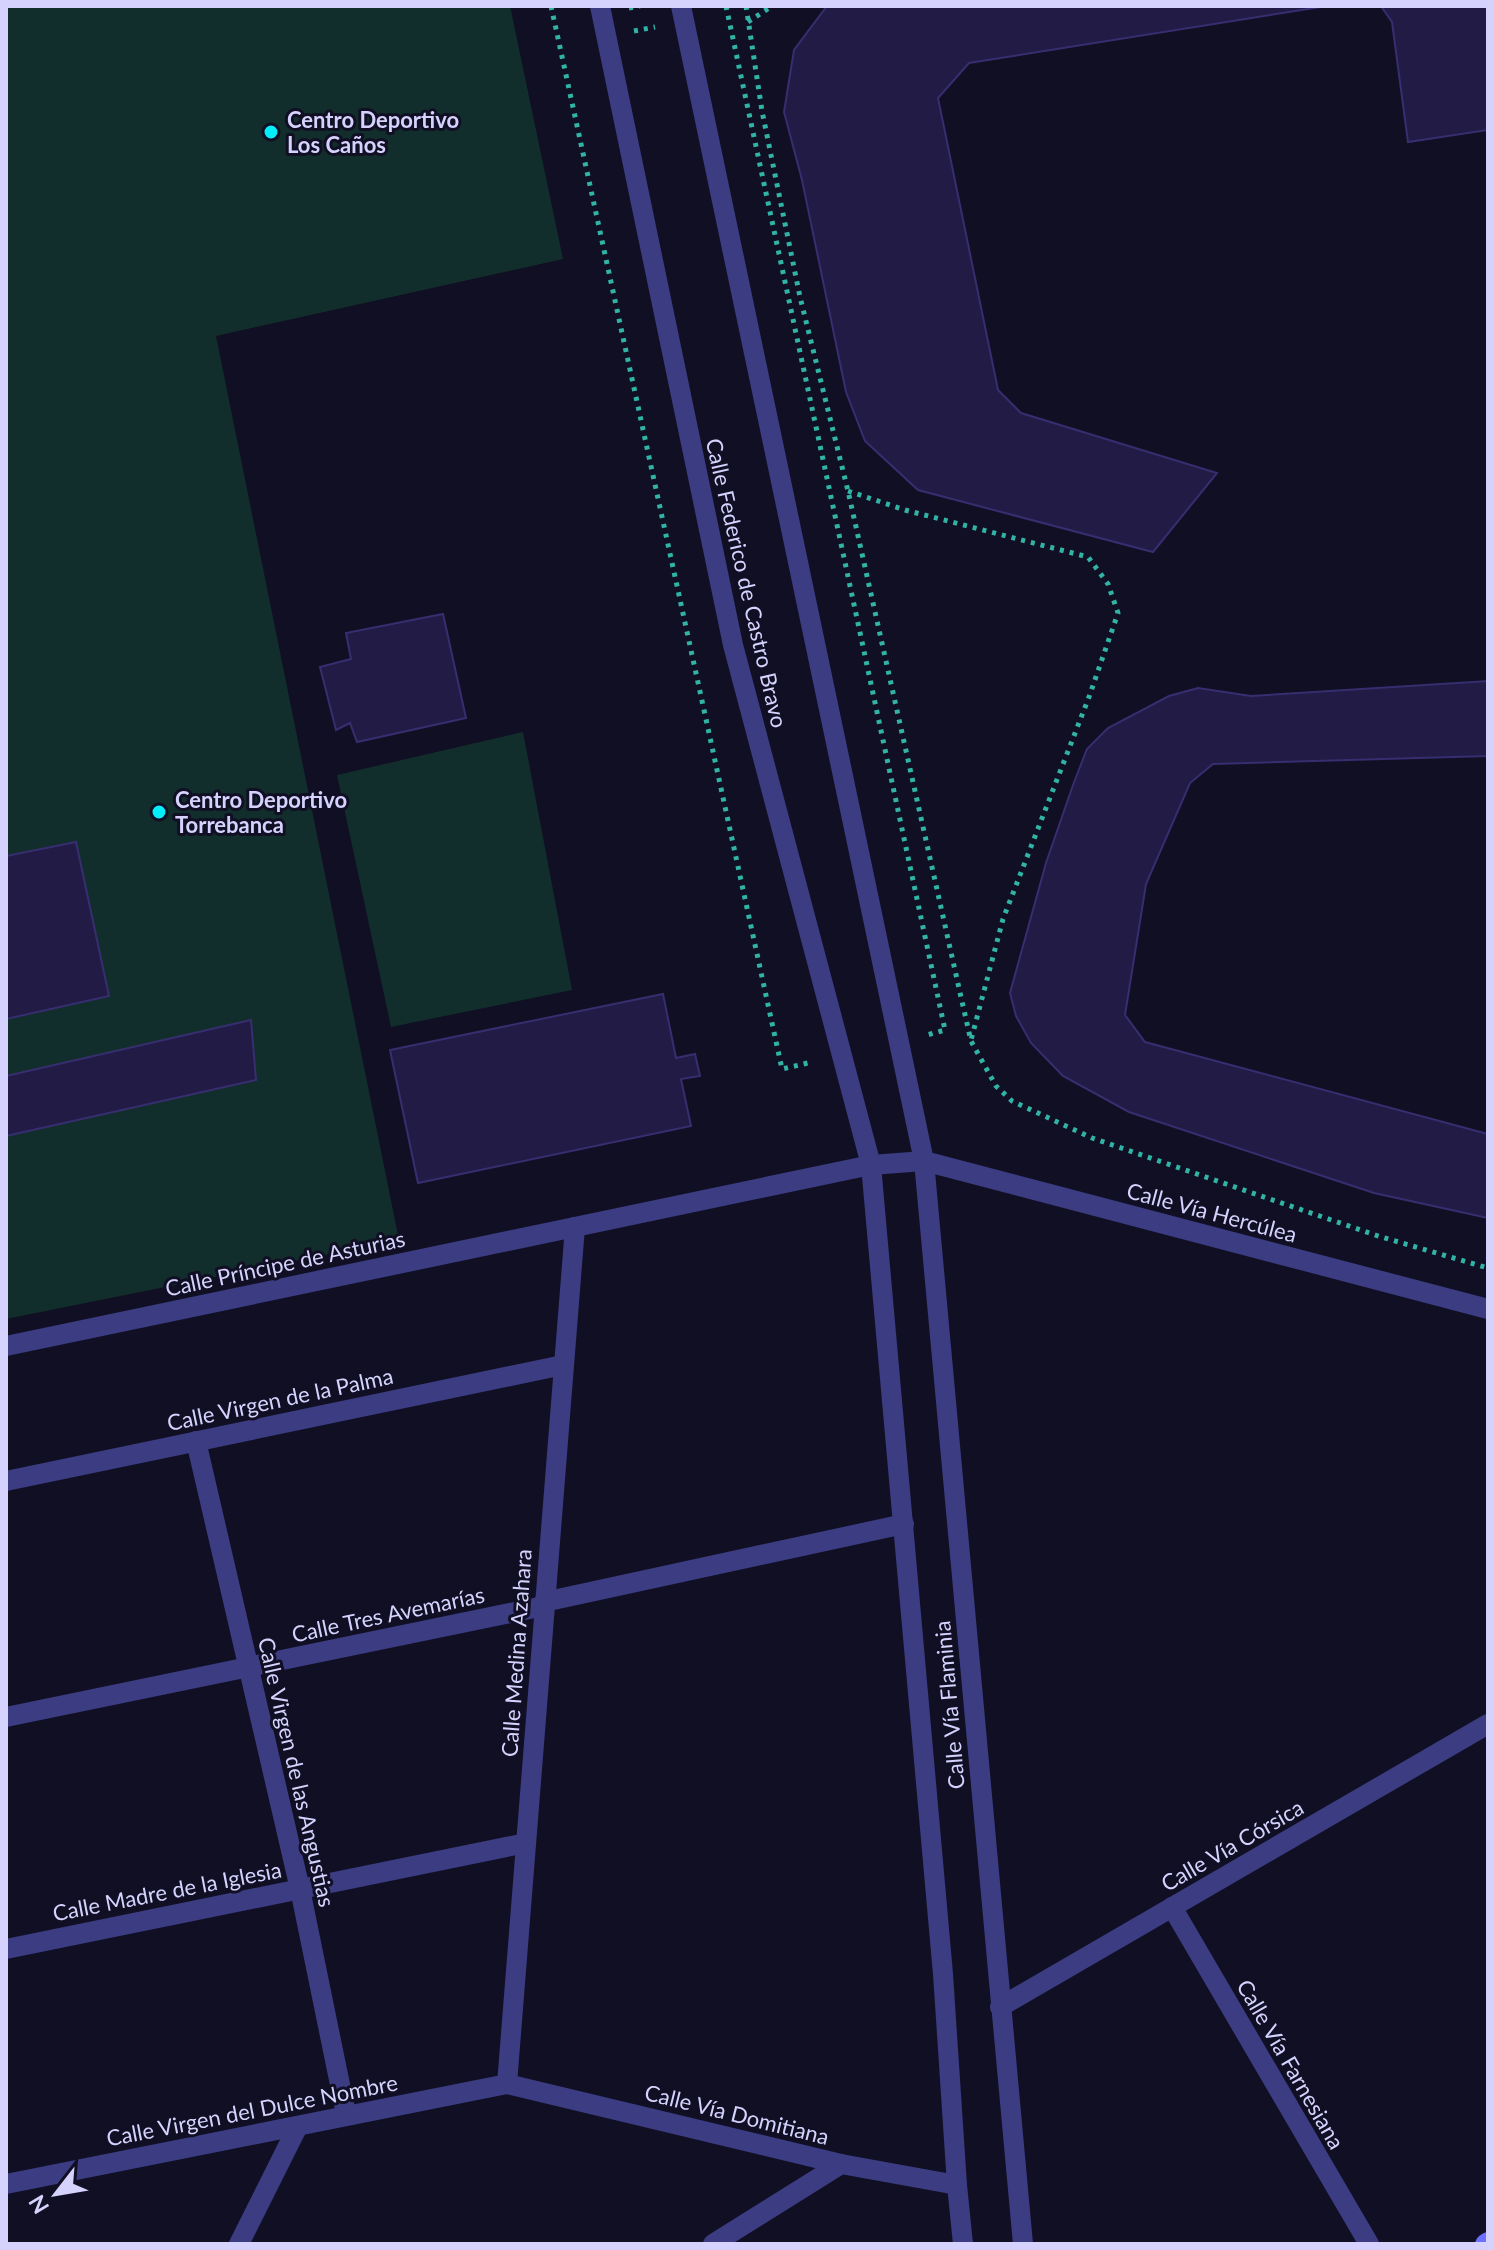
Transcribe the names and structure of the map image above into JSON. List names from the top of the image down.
{
  "streets": {
    "street": [
      "Calle Federico de Castro Bravo",
      "Calle Vía Hercúlea",
      "Calle Príncipe de Asturias",
      "Calle Virgen de la Palma",
      "Calle Tres Avemarías",
      "Calle Medina Azahara",
      "Calle Vía Flaminia",
      "Calle Virgen de las Angustias",
      "Calle Vía Córsica",
      "Calle Madre de la Iglesia",
      "Calle Vía Farnesiana",
      "Calle Virgen del Dulce Nombre",
      "Calle Vía Domitiana"
    ]
  },
  "crossings": [
    ["Calle Federico de Castro Bravo", "Calle Vía Hercúlea"],
    ["Calle Federico de Castro Bravo", "Calle Príncipe de Asturias"],
    ["Calle Federico de Castro Bravo", "Calle Vía Flaminia"],
    ["Calle Vía Hercúlea", "Calle Príncipe de Asturias"],
    ["Calle Vía Hercúlea", "Calle Vía Flaminia"],
    ["Calle Príncipe de Asturias", "Calle Medina Azahara"],
    ["Calle Príncipe de Asturias", "Calle Vía Flaminia"],
    ["Calle Virgen de la Palma", "Calle Medina Azahara"],
    ["Calle Virgen de la Palma", "Calle Virgen de las Angustias"],
    ["Calle Tres Avemarías", "Calle Medina Azahara"],
    ["Calle Tres Avemarías", "Calle Vía Flaminia"],
    ["Calle Tres Avemarías", "Calle Virgen de las Angustias"],
    ["Calle Medina Azahara", "Calle Madre de la Iglesia"],
    ["Calle Medina Azahara", "Calle Virgen del Dulce Nombre"],
    ["Calle Medina Azahara", "Calle Vía Domitiana"],
    ["Calle Vía Flaminia", "Calle Vía Córsica"],
    ["Calle Vía Flaminia", "Calle Vía Domitiana"],
    ["Calle Virgen de las Angustias", "Calle Madre de la Iglesia"],
    ["Calle Virgen de las Angustias", "Calle Virgen del Dulce Nombre"],
    ["Calle Vía Córsica", "Calle Vía Farnesiana"],
    ["Calle Virgen del Dulce Nombre", "Calle Vía Domitiana"]
  ],
  "places": ["Centro Deportivo Los Caños", "Centro Deportivo Torrebanca"],
  "north": "bottom left"
}
